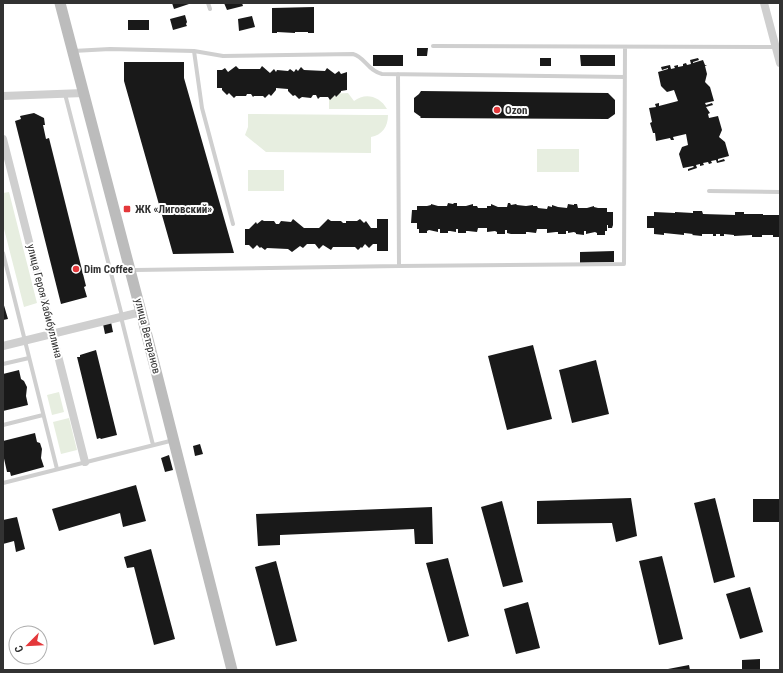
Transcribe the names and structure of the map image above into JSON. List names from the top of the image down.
{
  "streets": {
    "street": ["улица Героя Хабибуллина", "улица Ветеранов"]
  },
  "places": {
    "other": ["Ozon", "Dim Coffee"],
    "transit": ["ЖК «Лиговский»"]
  },
  "north": "bottom left"
}
